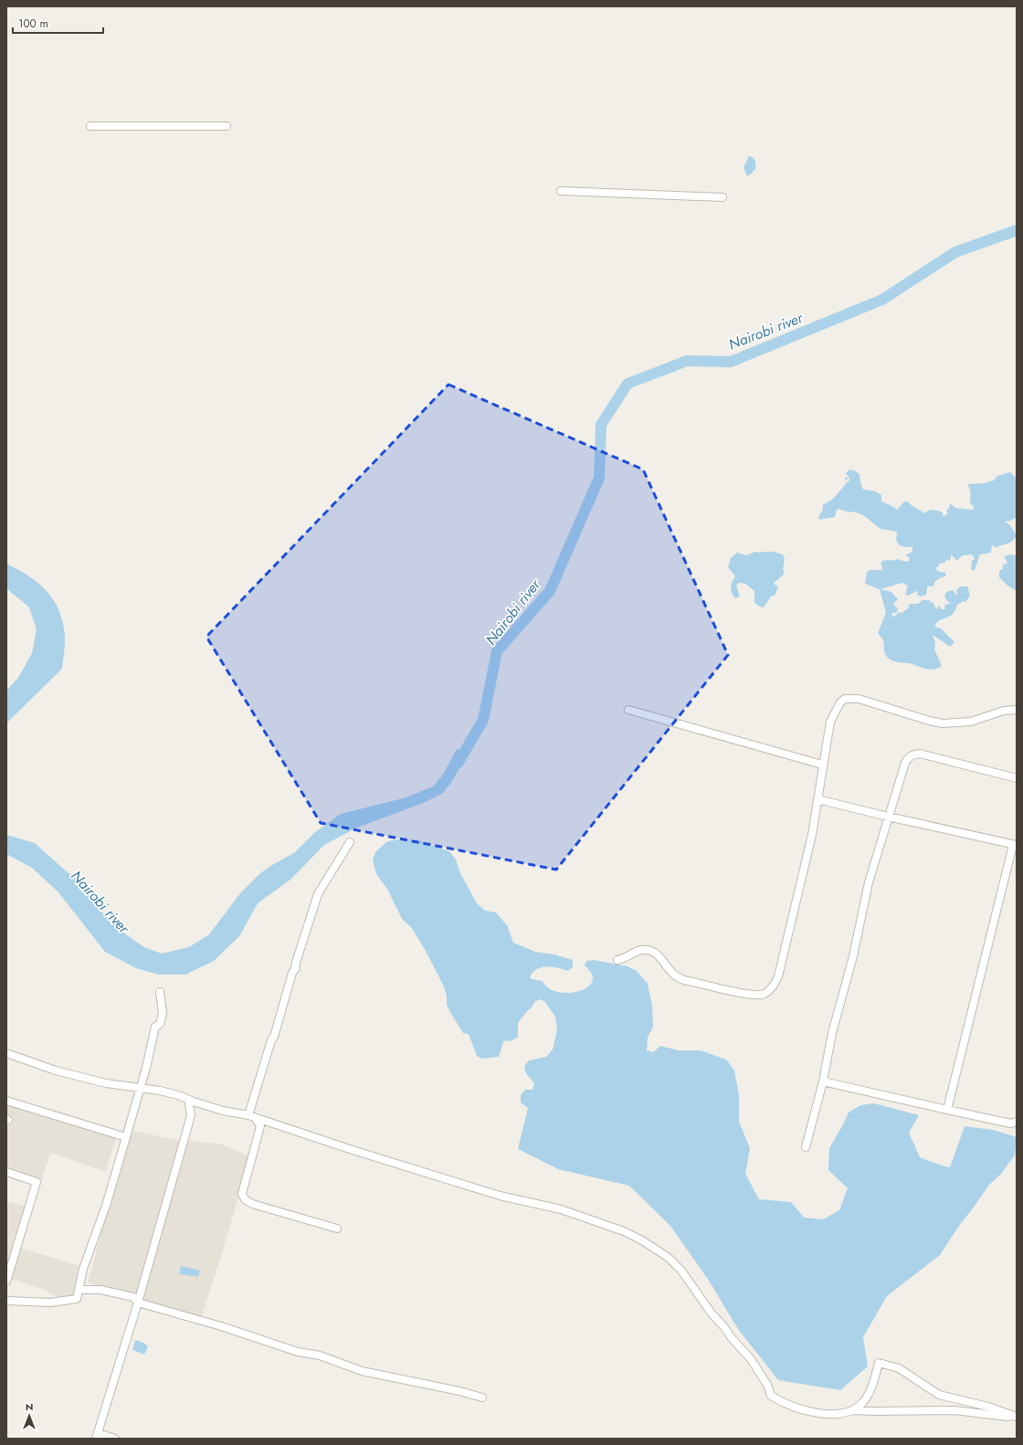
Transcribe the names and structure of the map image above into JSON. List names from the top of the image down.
{
  "water": ["Nairobi river"],
  "scale_bar": "100 m",
  "north": "top"
}
